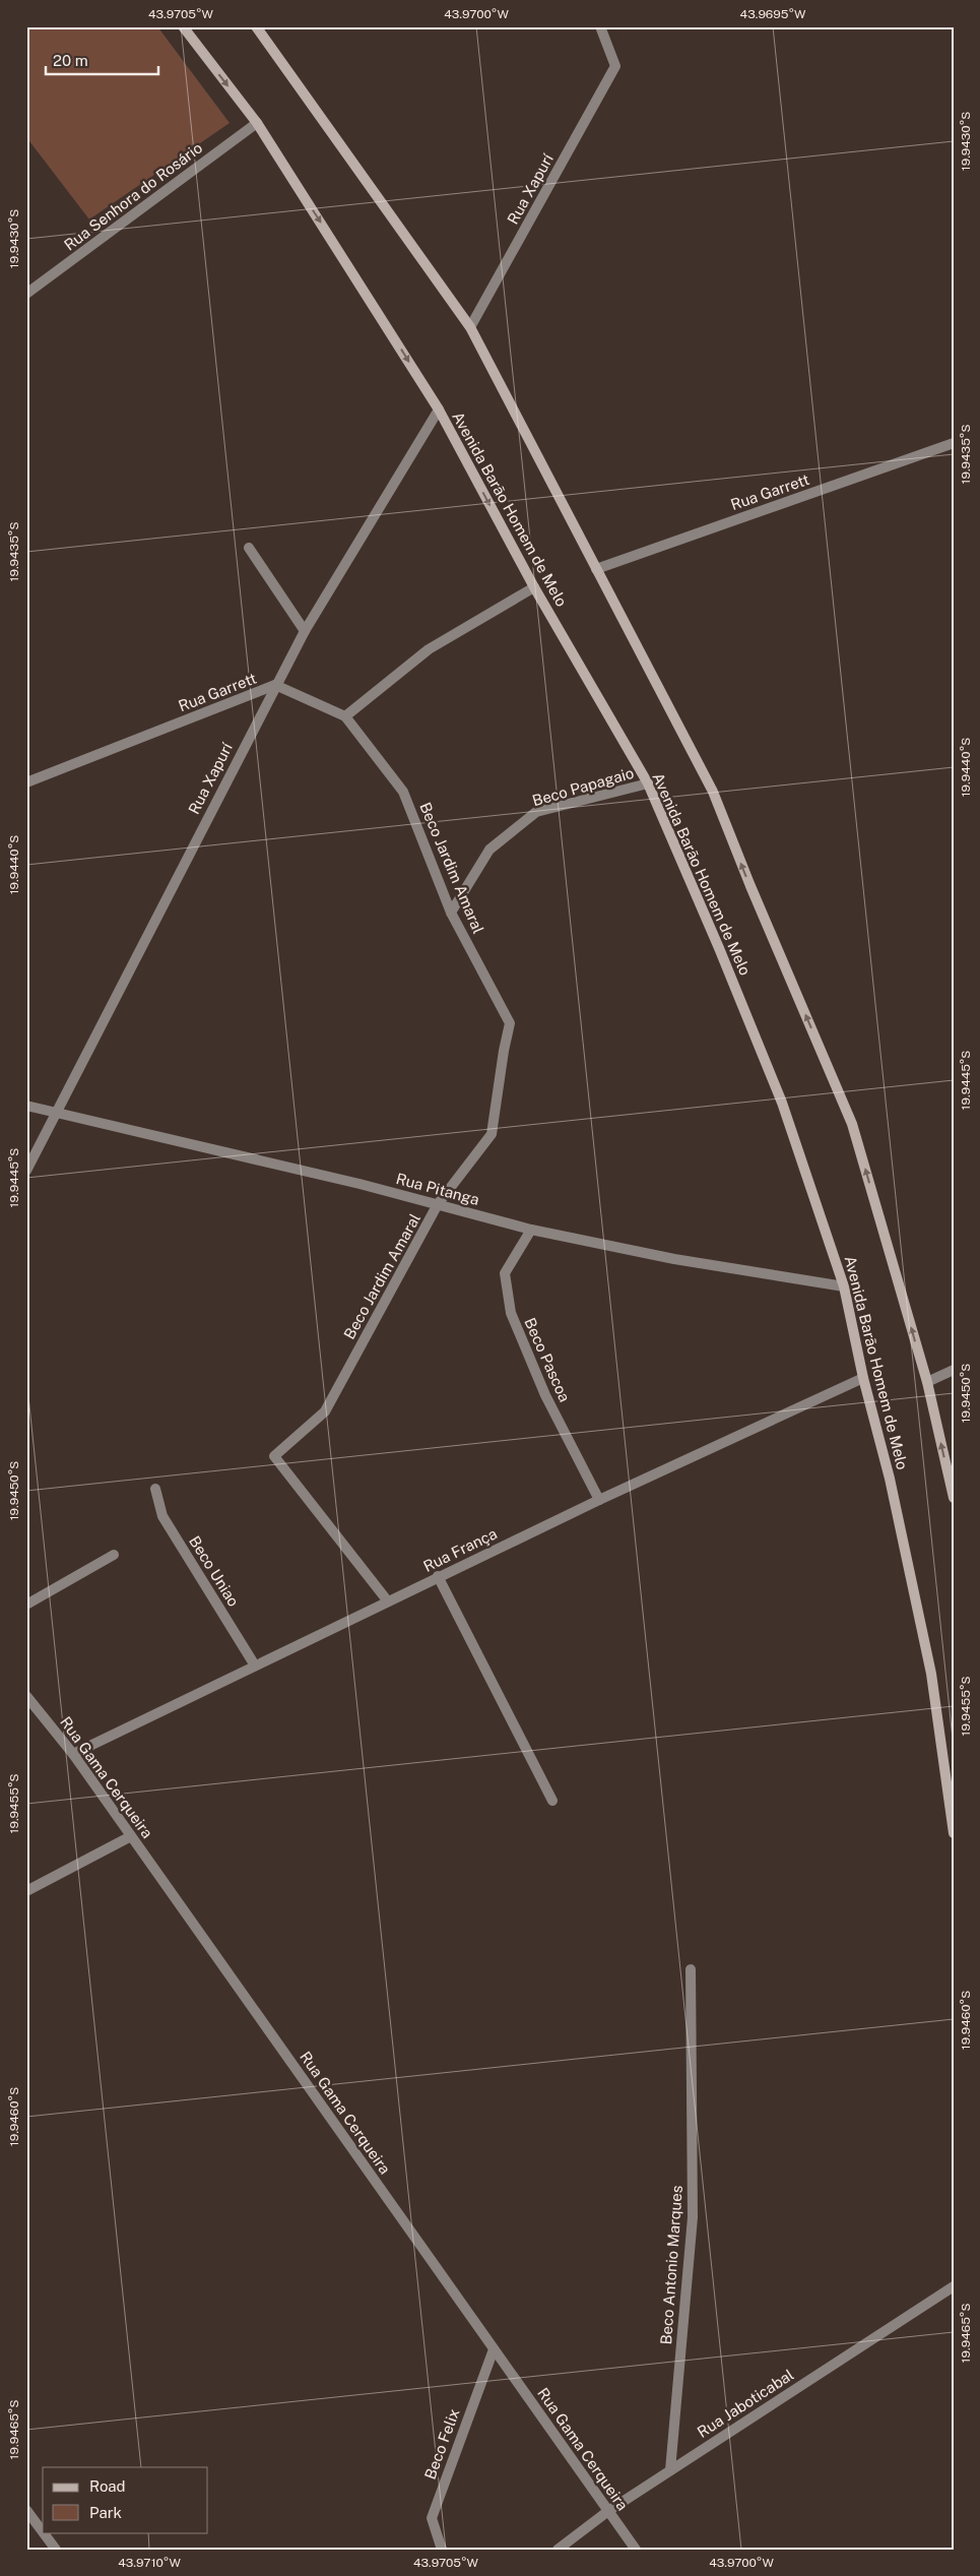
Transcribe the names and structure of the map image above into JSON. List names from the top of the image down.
{
  "streets": {
    "main road": ["Avenida Barão Homem de Melo"],
    "street": [
      "Rua Xapurí",
      "Rua Senhora do Rosário",
      "Rua Garrett",
      "Beco Papagaio",
      "Beco Jardim Amaral",
      "Rua Pitanga",
      "Beco Pascoa",
      "Rua França",
      "Beco Uniao",
      "Rua Gama Cerqueira",
      "Beco Antonio Marques",
      "Rua Jaboticabal",
      "Beco Felix"
    ]
  },
  "crossings": [
    ["Rua Xapurí", "Rua Garrett"],
    ["Rua Xapurí", "Avenida Barão Homem de Melo"],
    ["Rua Xapurí", "Rua Pitanga"],
    ["Rua Senhora do Rosário", "Avenida Barão Homem de Melo"],
    ["Rua Garrett", "Beco Jardim Amaral"],
    ["Avenida Barão Homem de Melo", "Beco Papagaio"],
    ["Avenida Barão Homem de Melo", "Rua Pitanga"],
    ["Avenida Barão Homem de Melo", "Rua França"],
    ["Beco Papagaio", "Beco Jardim Amaral"],
    ["Beco Jardim Amaral", "Rua Pitanga"],
    ["Beco Jardim Amaral", "Rua França"],
    ["Rua Pitanga", "Beco Pascoa"],
    ["Beco Pascoa", "Rua França"],
    ["Rua França", "Beco Uniao"],
    ["Rua França", "Rua Gama Cerqueira"],
    ["Rua Gama Cerqueira", "Rua Jaboticabal"],
    ["Rua Gama Cerqueira", "Beco Felix"],
    ["Beco Antonio Marques", "Rua Jaboticabal"]
  ],
  "legend": ["Road", "Park"],
  "scale_bar": "20 m",
  "coordinates": [
    "43.9705°W",
    "43.9700°W",
    "43.9695°W",
    "19.9430°S",
    "19.9435°S",
    "19.9440°S",
    "19.9445°S",
    "19.9450°S",
    "19.9455°S",
    "19.9460°S",
    "19.9465°S",
    "43.9710°W"
  ]
}
